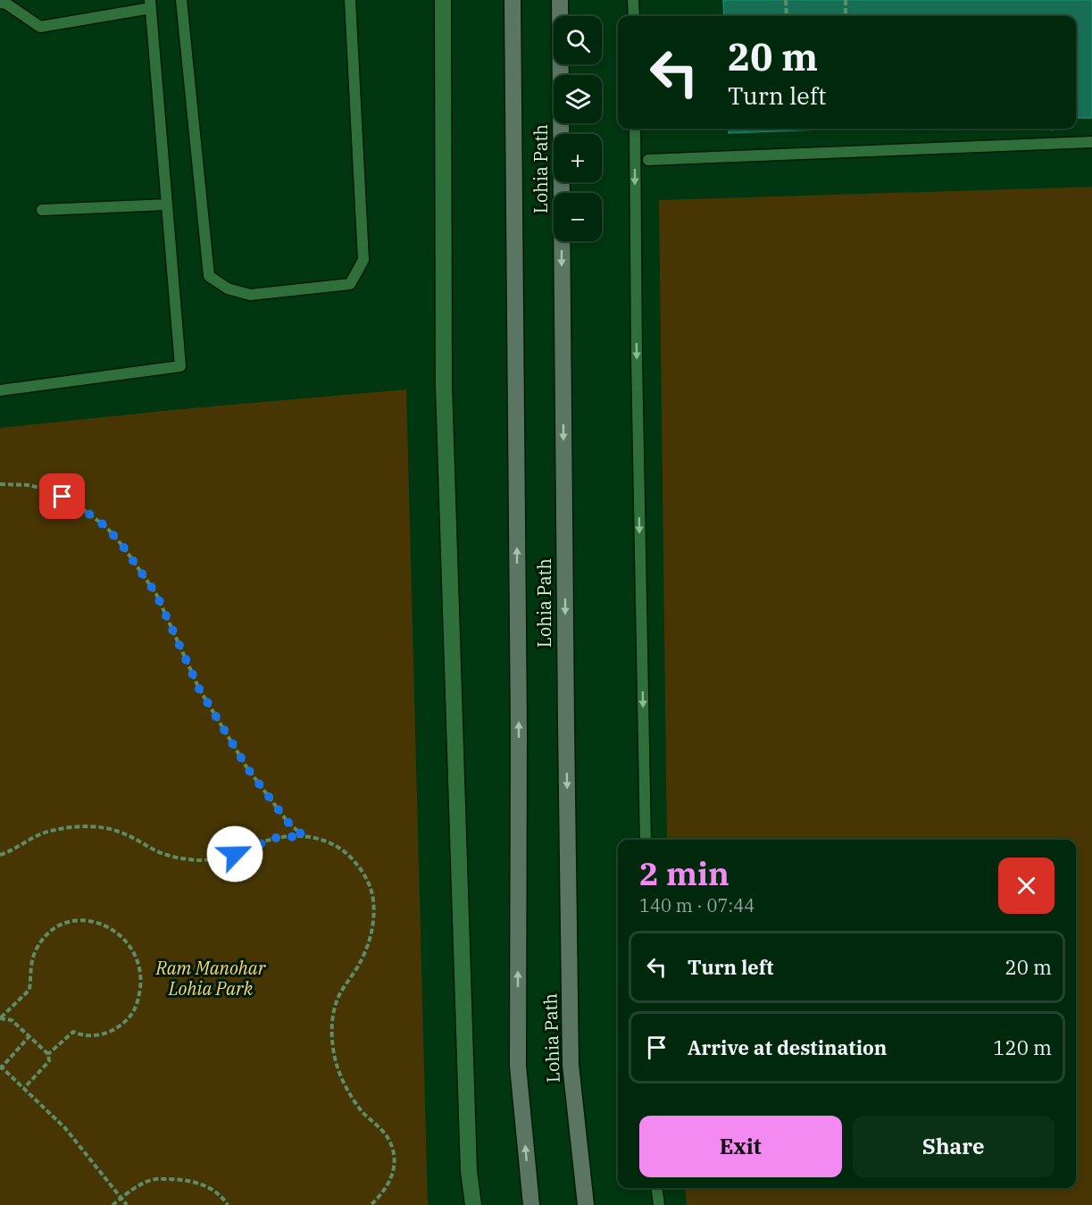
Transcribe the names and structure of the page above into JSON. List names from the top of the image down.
{
  "streets": {
    "main road": ["Lohia Path"]
  },
  "parks": ["Ram Manohar Lohia Park"],
  "page": {
    "map_buttons": ["+", "−"],
    "turn": ["20 m", "Turn left"],
    "heading": ["2 min", "140 m · 07:44"],
    "list": [
      {
        "name": "Turn left",
        "value": "20 m"
      },
      {
        "name": "Arrive at destination",
        "value": "120 m"
      }
    ],
    "buttons": ["Exit", "Share"]
  }
}
